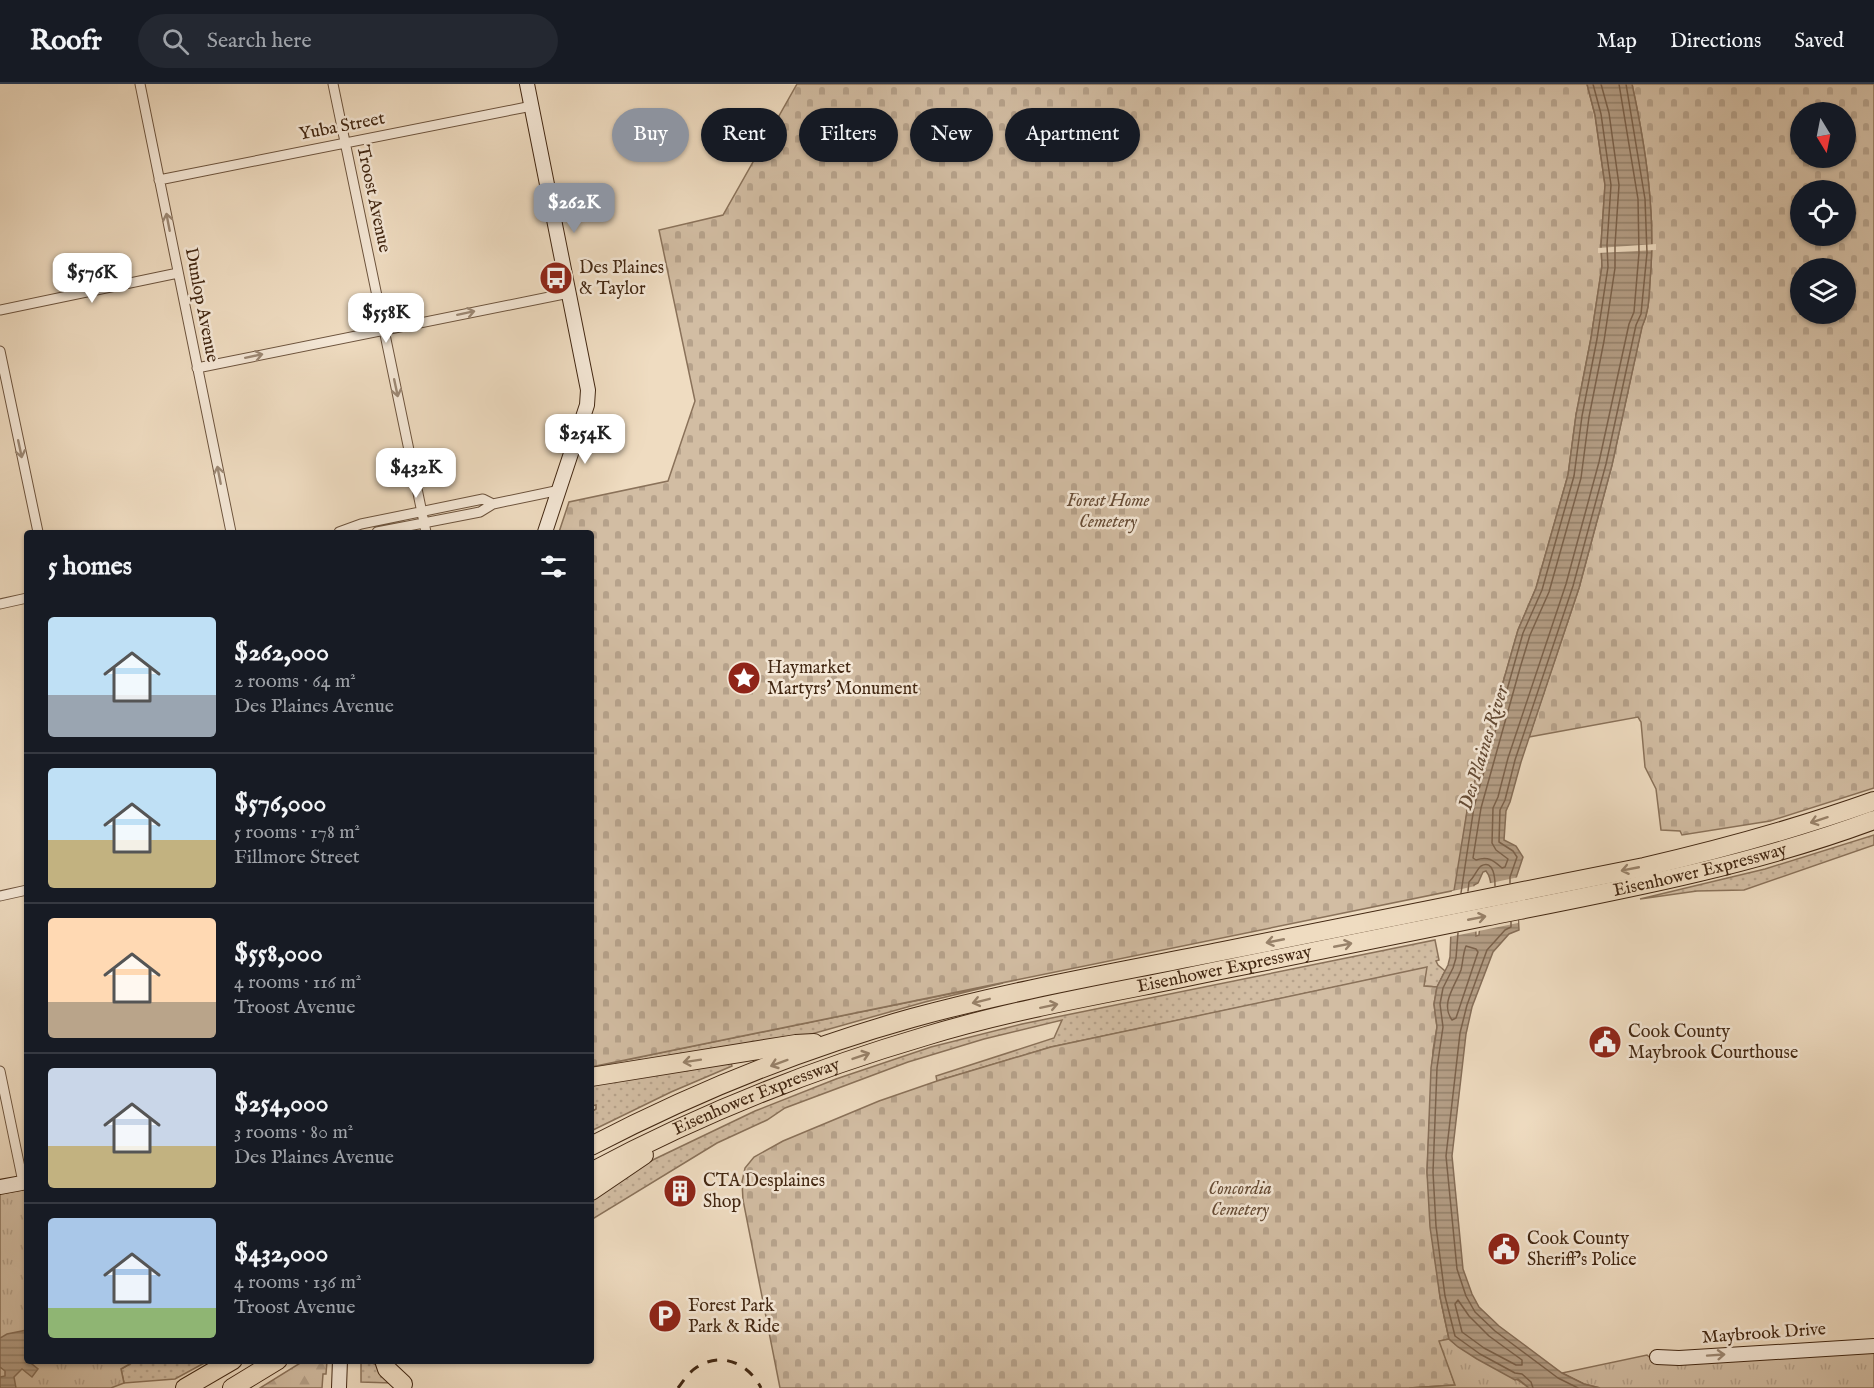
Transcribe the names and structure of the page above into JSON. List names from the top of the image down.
{
  "streets": {
    "highway": ["Eisenhower Expressway"],
    "main road": ["Maybrook Drive"],
    "street": ["Yuba Street", "Troost Avenue", "Dunlop Avenue"]
  },
  "crossings": [
    ["Yuba Street", "Troost Avenue"],
    ["Yuba Street", "Dunlop Avenue"]
  ],
  "one_way": ["Troost Avenue", "Dunlop Avenue", "Maybrook Drive"],
  "water": ["Des Plaines River"],
  "parks": ["Forest Home Cemetery", "Concordia Cemetery"],
  "places": {
    "bus stop": ["Des Plaines & Taylor"],
    "place": ["Haymarket Martyrs' Monument"],
    "public building": ["Cook County Maybrook Courthouse", "Cook County Sheriff's Police"],
    "building": ["CTA Desplaines Shop"],
    "parking": ["Forest Park Park & Ride"]
  },
  "north": "bottom",
  "page": {
    "header": "Roofr",
    "search": "Search here",
    "nav": ["Map", "Directions", "Saved"],
    "chip": [
      "Buy",
      "Rent",
      "Filters",
      "New",
      "Apartment"
    ],
    "price": [
      "$262K",
      "$576K",
      "$558K",
      "$254K",
      "$432K"
    ],
    "heading": "5 homes",
    "list": [
      {
        "name": "$262,000",
        "note": "2 rooms · 64 m² · Des Plaines Avenue"
      },
      {
        "name": "$576,000",
        "note": "5 rooms · 178 m² · Fillmore Street"
      },
      {
        "name": "$558,000",
        "note": "4 rooms · 116 m² · Troost Avenue"
      },
      {
        "name": "$254,000",
        "note": "3 rooms · 80 m² · Des Plaines Avenue"
      },
      {
        "name": "$432,000",
        "note": "4 rooms · 136 m² · Troost Avenue"
      }
    ]
  }
}
